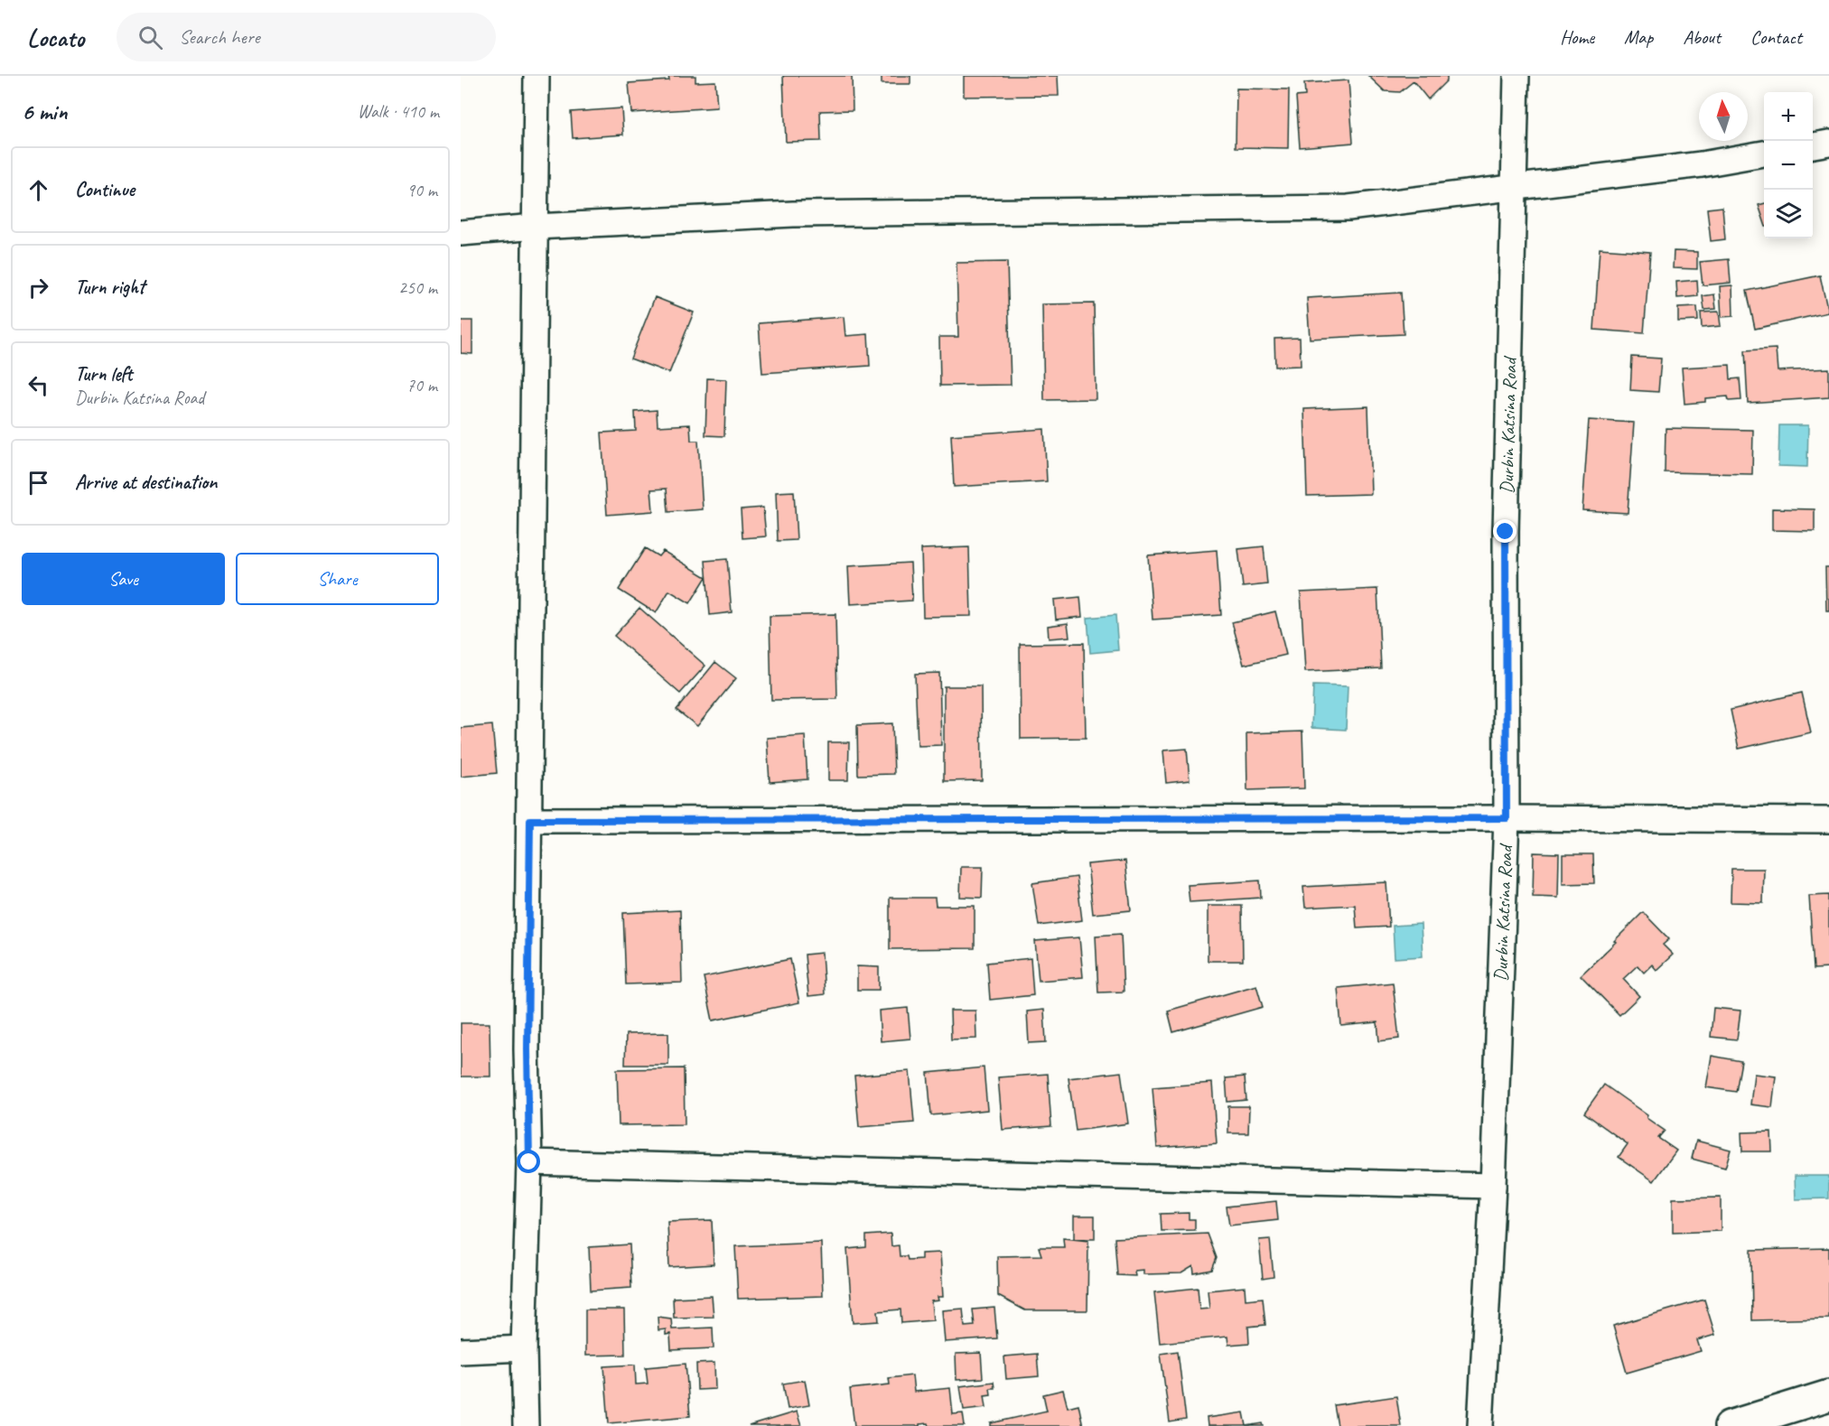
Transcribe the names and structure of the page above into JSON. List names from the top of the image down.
{
  "streets": {
    "street": ["Durbin Katsina Road"]
  },
  "north": "top",
  "page": {
    "header": "Locato",
    "search": "Search here",
    "nav": [
      "Home",
      "Map",
      "About",
      "Contact"
    ],
    "heading": ["6 min", "Walk · 410 m"],
    "map_buttons": ["+", "−"],
    "list": [
      ["Continue", "90 m"],
      ["Turn right", "250 m"],
      ["Turn left", "Durbin Katsina Road", "70 m"],
      "Arrive at destination"
    ],
    "buttons": ["Save", "Share"]
  }
}
